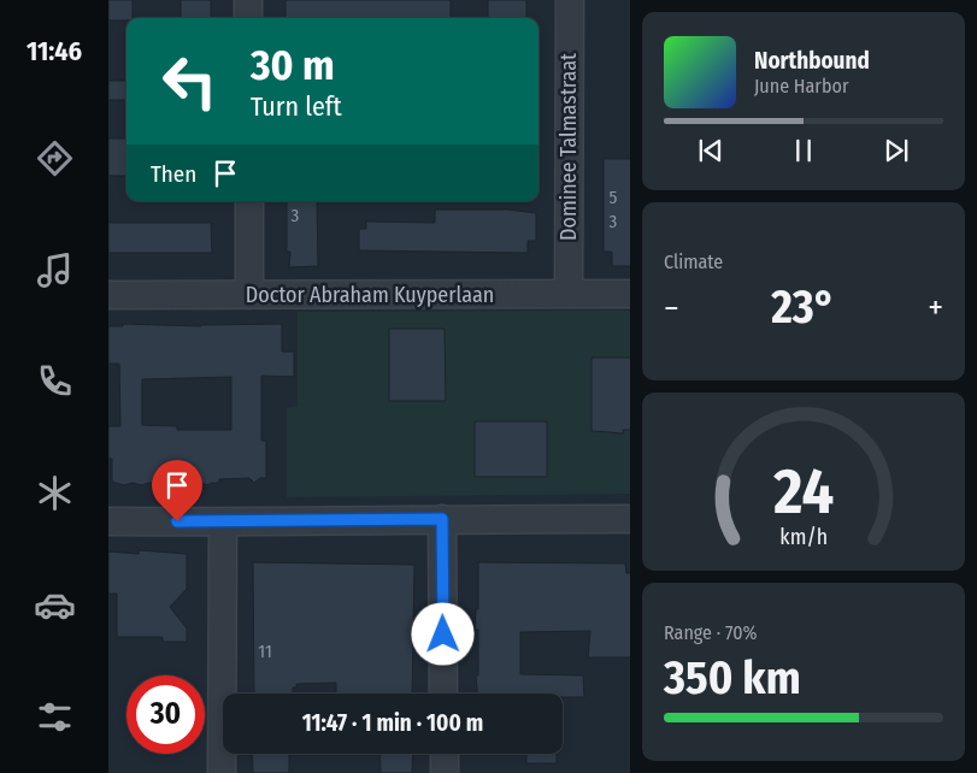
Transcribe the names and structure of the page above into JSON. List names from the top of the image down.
{
  "streets": {
    "street": ["Dominee Talmastraat", "Doctor Abraham Kuyperlaan"]
  },
  "crossings": [
    ["Dominee Talmastraat", "Doctor Abraham Kuyperlaan"]
  ],
  "house_numbers": [
    "5",
    "3",
    "3",
    "11"
  ],
  "page": {
    "tabs": "11:46",
    "turn": ["30 m", "Turn left"],
    "song": ["Northbound", "June Harbor"],
    "then": "Then",
    "tile": [
      "Climate",
      ["Range · 70%", "350 km"]
    ],
    "heat": ["−", "23°", "+"],
    "limit": "30",
    "trip": "11:47 · 1 min · 100 m",
    "gauge": ["24", "km/h"]
  }
}
